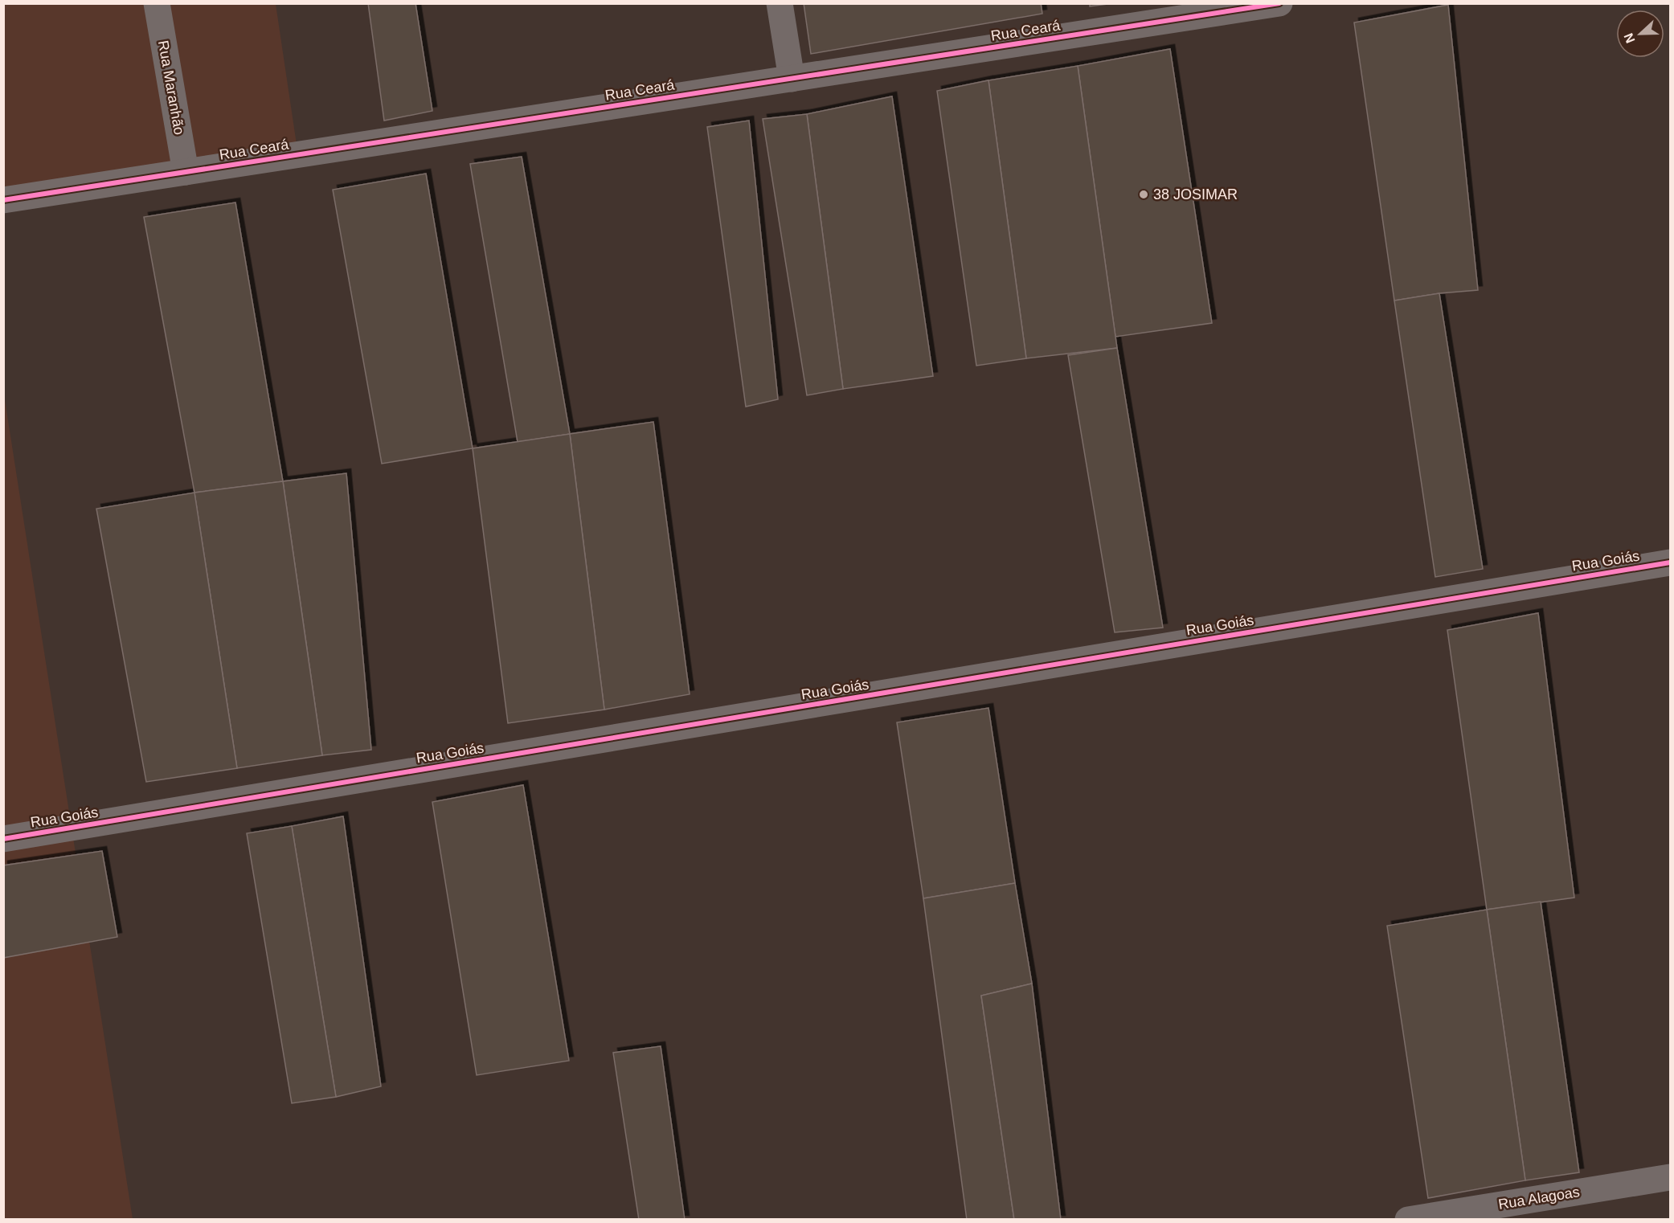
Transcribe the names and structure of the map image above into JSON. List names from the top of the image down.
{
  "streets": {
    "street": [
      "Rua Ceará",
      "Rua Maranhão",
      "Rua Goiás",
      "Rua Alagoas"
    ]
  },
  "crossings": [
    ["Rua Ceará", "Rua Maranhão"]
  ],
  "places": ["38 JOSIMAR"],
  "north": "left"
}
